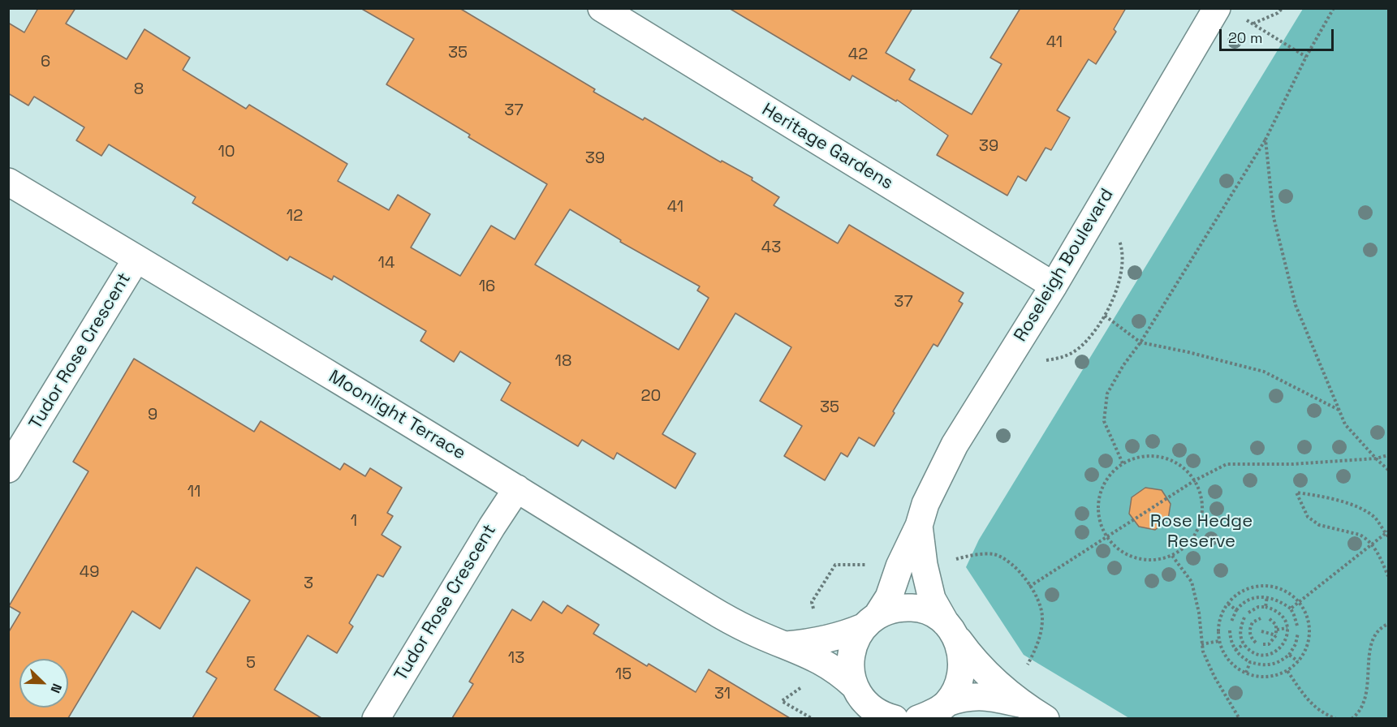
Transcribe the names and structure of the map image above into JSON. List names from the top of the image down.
{
  "streets": {
    "street": [
      "Heritage Gardens",
      "Roseleigh Boulevard",
      "Tudor Rose Crescent",
      "Moonlight Terrace"
    ]
  },
  "crossings": [
    ["Heritage Gardens", "Roseleigh Boulevard"],
    ["Roseleigh Boulevard", "Moonlight Terrace"],
    ["Tudor Rose Crescent", "Moonlight Terrace"]
  ],
  "parks": ["Rose Hedge Reserve"],
  "house_numbers": [
    "41",
    "35",
    "42",
    "6",
    "8",
    "37",
    "39",
    "10",
    "39",
    "41",
    "12",
    "43",
    "14",
    "16",
    "37",
    "18",
    "20",
    "35",
    "9",
    "11",
    "1",
    "49",
    "3",
    "13",
    "5",
    "15",
    "31"
  ],
  "scale_bar": "20 m",
  "north": "bottom right"
}
